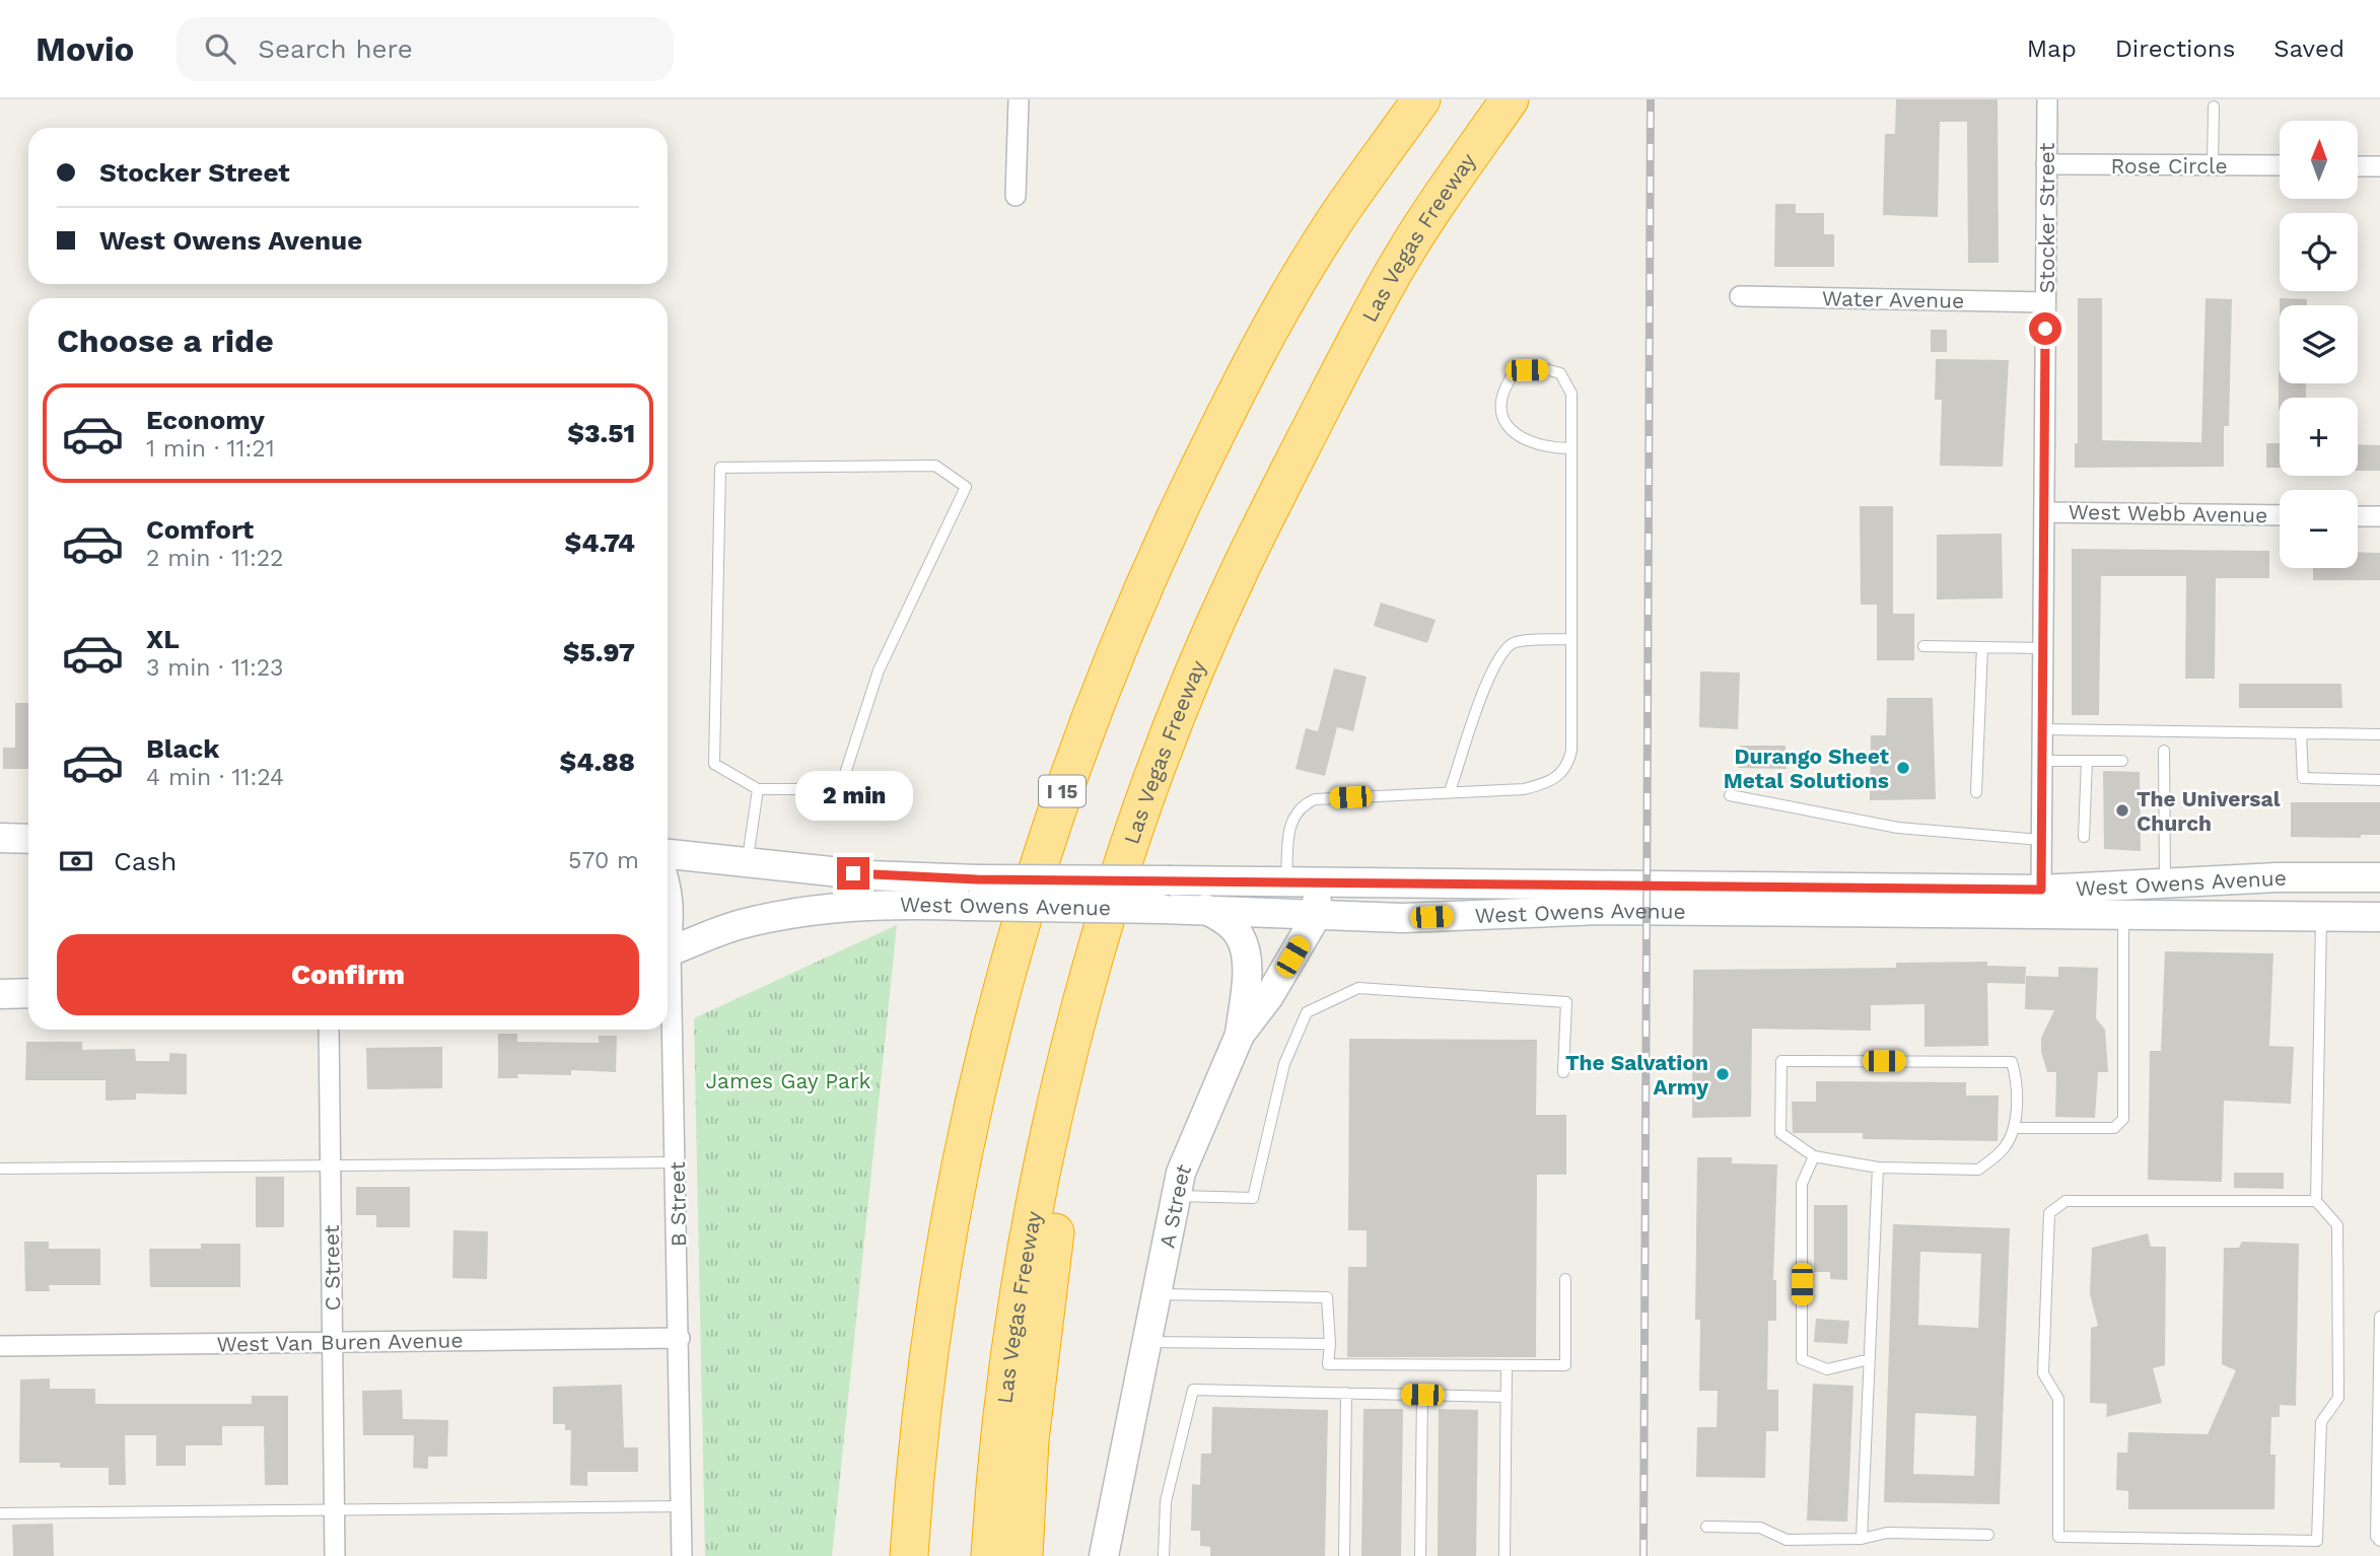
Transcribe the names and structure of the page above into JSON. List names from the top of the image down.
{
  "streets": {
    "highway": ["Las Vegas Freeway", "I 15"],
    "main road": ["West Owens Avenue", "A Street"],
    "street": [
      "Rose Circle",
      "Stocker Street",
      "Water Avenue",
      "West Webb Avenue",
      "B Street",
      "C Street",
      "West Van Buren Avenue"
    ]
  },
  "crossings": [
    ["Rose Circle", "Stocker Street"],
    ["Stocker Street", "Water Avenue"],
    ["Stocker Street", "West Webb Avenue"],
    ["Stocker Street", "West Owens Avenue"],
    ["West Owens Avenue", "A Street"],
    ["B Street", "West Van Buren Avenue"],
    ["C Street", "West Van Buren Avenue"]
  ],
  "parks": ["James Gay Park"],
  "places": ["Durango Sheet Metal Solutions", "The Universal Church", "The Salvation Army"],
  "north": "top",
  "page": {
    "header": "Movio",
    "search": "Search here",
    "nav": ["Map", "Directions", "Saved"],
    "map_buttons": ["+", "−"],
    "banner": ["Stocker Street", "West Owens Avenue"],
    "heading": "Choose a ride",
    "list": [
      {
        "name": "Economy",
        "note": "1 min · 11:21",
        "value": "$3.51"
      },
      {
        "name": "Comfort",
        "note": "2 min · 11:22",
        "value": "$4.74"
      },
      {
        "name": "XL",
        "note": "3 min · 11:23",
        "value": "$5.97"
      },
      {
        "name": "Black",
        "note": "4 min · 11:24",
        "value": "$4.88"
      }
    ],
    "bubble": "2 min",
    "pay": ["Cash", "570 m"],
    "buttons": "Confirm"
  }
}
